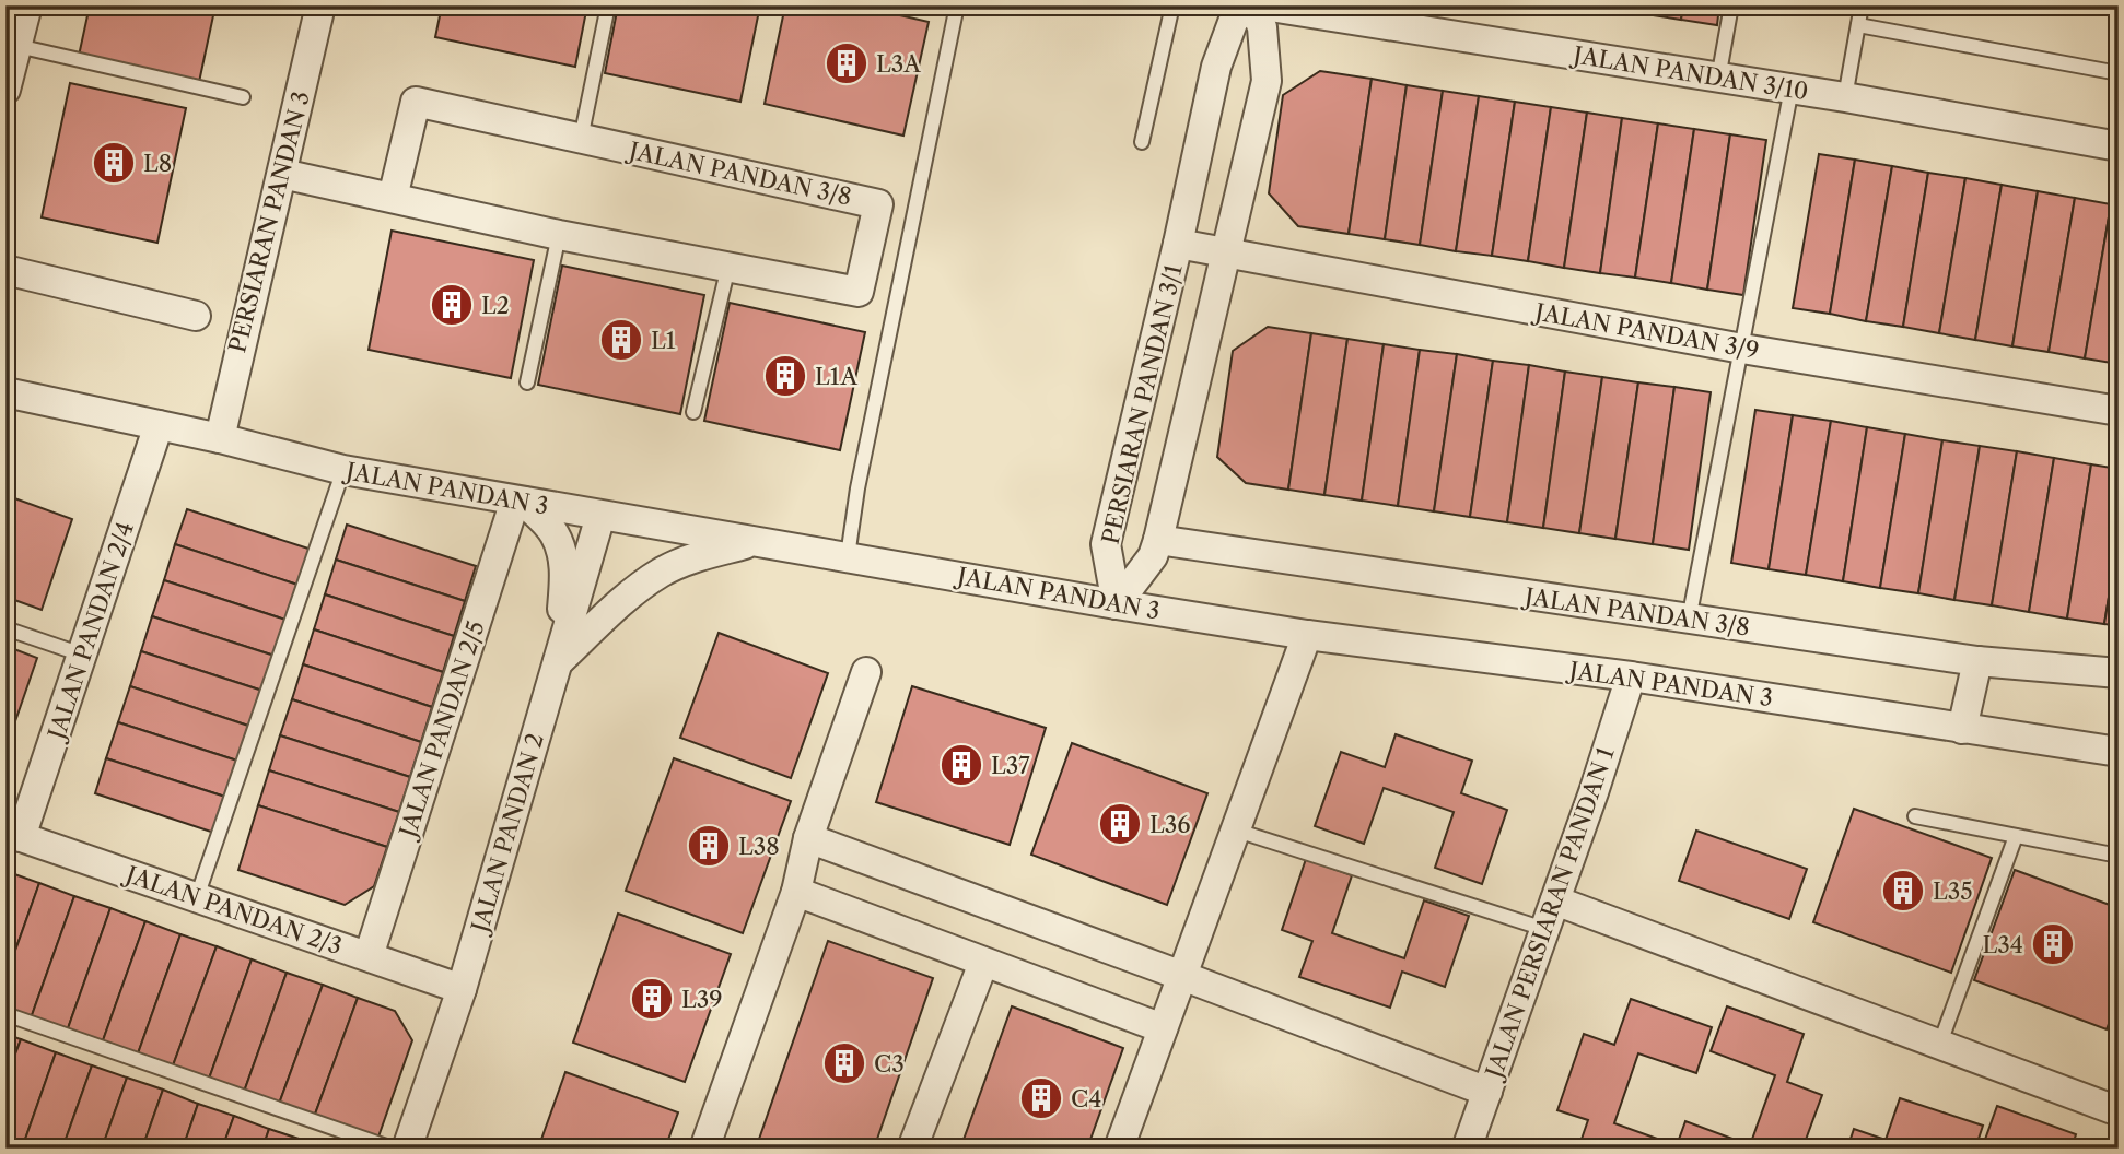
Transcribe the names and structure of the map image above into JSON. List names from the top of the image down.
{
  "streets": {
    "street": [
      "JALAN PANDAN 3/10",
      "JALAN PANDAN 3/8",
      "PERSIARAN PANDAN 3",
      "JALAN PANDAN 3/9",
      "PERSIARAN PANDAN 3/1",
      "JALAN PANDAN 3",
      "JALAN PANDAN 2/4",
      "JALAN PANDAN 2/5",
      "JALAN PANDAN 2",
      "JALAN PANDAN 2/3",
      "JALAN PERSIARAN PANDAN 1"
    ]
  },
  "crossings": [
    ["JALAN PANDAN 3/8", "PERSIARAN PANDAN 3"],
    ["JALAN PANDAN 3/8", "PERSIARAN PANDAN 3/1"],
    ["PERSIARAN PANDAN 3", "JALAN PANDAN 3"],
    ["JALAN PANDAN 3/9", "PERSIARAN PANDAN 3/1"],
    ["PERSIARAN PANDAN 3/1", "JALAN PANDAN 3"],
    ["JALAN PANDAN 3", "JALAN PANDAN 2/4"],
    ["JALAN PANDAN 3", "JALAN PANDAN 2/5"],
    ["JALAN PANDAN 3", "JALAN PANDAN 2"],
    ["JALAN PANDAN 3", "JALAN PERSIARAN PANDAN 1"],
    ["JALAN PANDAN 2/4", "JALAN PANDAN 2/3"],
    ["JALAN PANDAN 2/5", "JALAN PANDAN 2/3"],
    ["JALAN PANDAN 2", "JALAN PANDAN 2/3"]
  ],
  "places": {
    "building": [
      "L3A",
      "L8",
      "L2",
      "L1",
      "L1A",
      "L37",
      "L36",
      "L38",
      "L35",
      "L34",
      "L39",
      "C3",
      "C4"
    ]
  }
}
